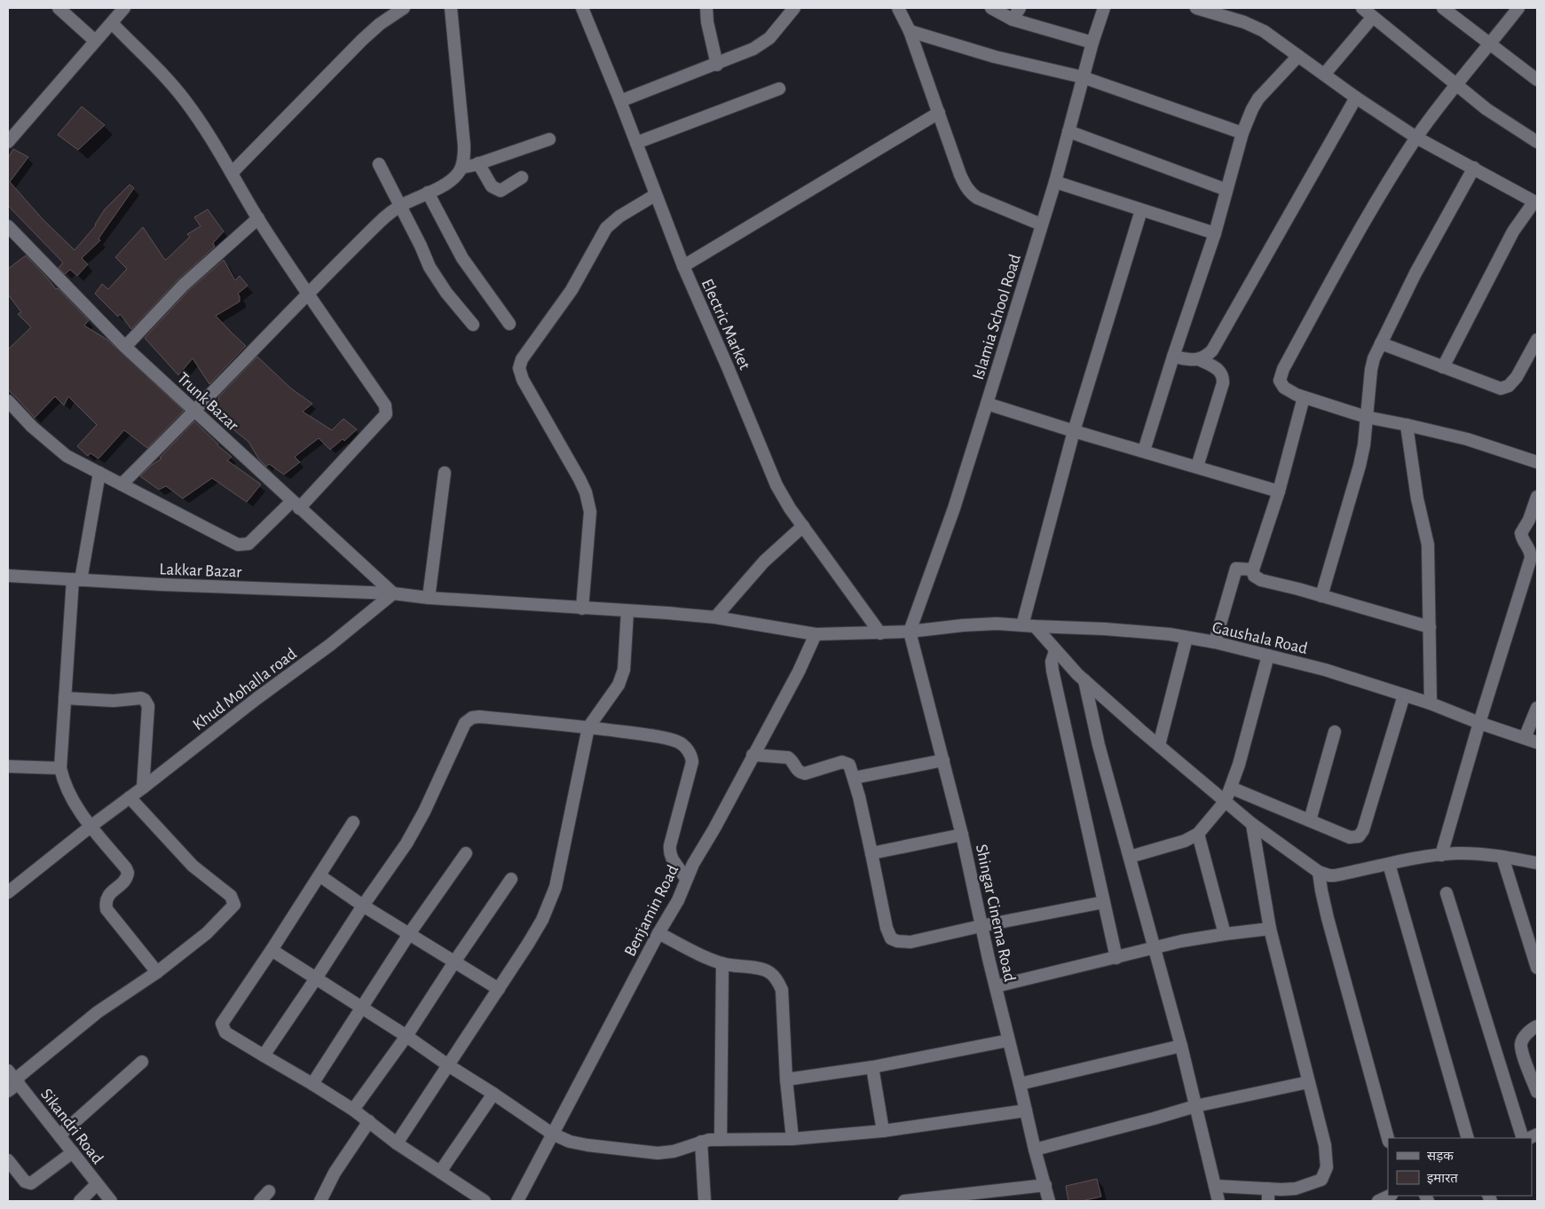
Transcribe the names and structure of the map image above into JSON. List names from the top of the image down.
{
  "streets": {
    "street": [
      "Islamia School Road",
      "Electric Market",
      "Trunk Bazar",
      "Lakkar Bazar",
      "Gaushala Road",
      "Khud Mohalla road",
      "Benjamin Road",
      "Shingar Cinema Road",
      "Sikandri Road"
    ]
  },
  "crossings": [
    ["Islamia School Road", "Gaushala Road"],
    ["Islamia School Road", "Shingar Cinema Road"],
    ["Electric Market", "Gaushala Road"],
    ["Trunk Bazar", "Lakkar Bazar"],
    ["Trunk Bazar", "Khud Mohalla road"],
    ["Lakkar Bazar", "Khud Mohalla road"],
    ["Gaushala Road", "Benjamin Road"],
    ["Gaushala Road", "Shingar Cinema Road"]
  ],
  "legend": ["सड़क", "इमारत"]
}
